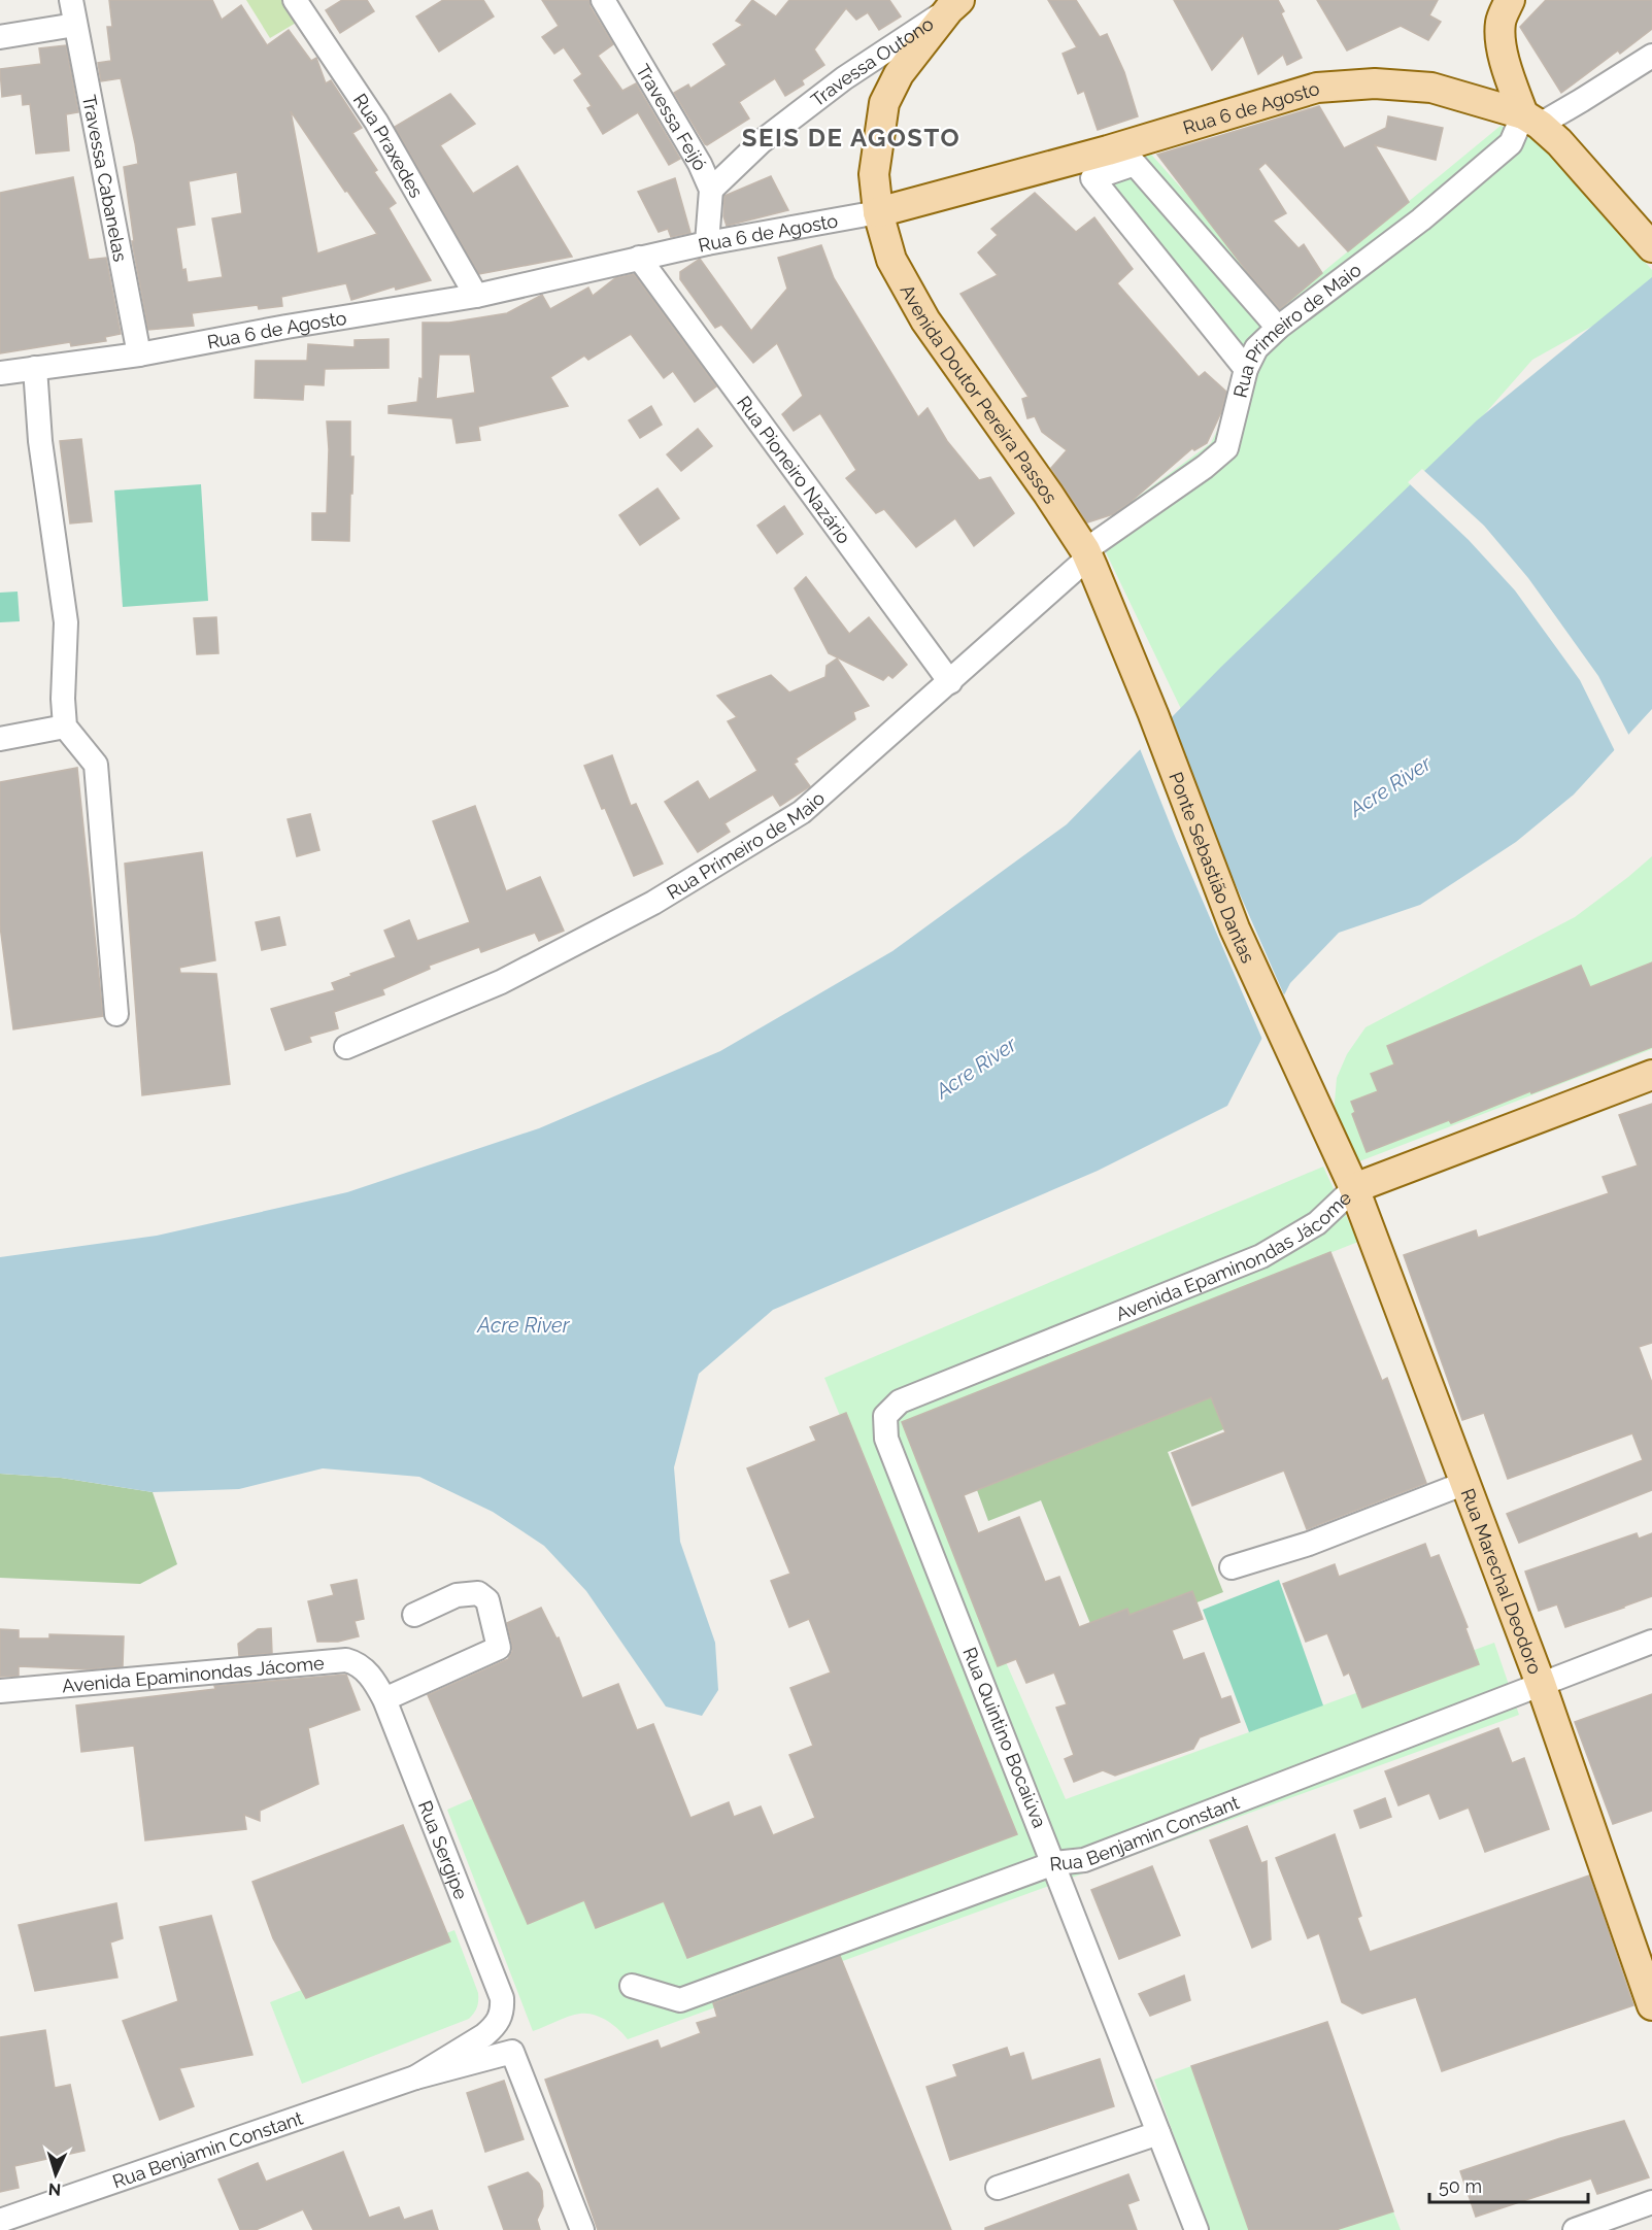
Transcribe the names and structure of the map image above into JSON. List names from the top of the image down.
{
  "streets": {
    "main road": [
      "Rua 6 de Agosto",
      "Avenida Doutor Pereira Passos",
      "Ponte Sebastião Dantas",
      "Avenida Epaminondas Jácome",
      "Rua Marechal Deodoro"
    ],
    "street": [
      "Travessa Outono",
      "Travessa Feijó",
      "Rua Praxedes",
      "Travessa Cabanelas",
      "Rua Primeiro de Maio",
      "Rua Pioneiro Nazário",
      "Rua Quintino Bocaiúva",
      "Rua Benjamin Constant",
      "Rua Sergipe"
    ]
  },
  "crossings": [
    ["Travessa Outono", "Travessa Feijó"],
    ["Travessa Outono", "Avenida Doutor Pereira Passos"],
    ["Rua 6 de Agosto", "Travessa Feijó"],
    ["Rua 6 de Agosto", "Rua Praxedes"],
    ["Rua 6 de Agosto", "Travessa Cabanelas"],
    ["Rua 6 de Agosto", "Rua Primeiro de Maio"],
    ["Rua 6 de Agosto", "Avenida Doutor Pereira Passos"],
    ["Rua 6 de Agosto", "Rua Pioneiro Nazário"],
    ["Rua Primeiro de Maio", "Avenida Doutor Pereira Passos"],
    ["Rua Primeiro de Maio", "Rua Pioneiro Nazário"],
    ["Rua Primeiro de Maio", "Ponte Sebastião Dantas"],
    ["Avenida Doutor Pereira Passos", "Ponte Sebastião Dantas"],
    ["Ponte Sebastião Dantas", "Rua Marechal Deodoro"],
    ["Avenida Epaminondas Jácome", "Rua Marechal Deodoro"],
    ["Avenida Epaminondas Jácome", "Rua Quintino Bocaiúva"],
    ["Avenida Epaminondas Jácome", "Rua Sergipe"],
    ["Rua Marechal Deodoro", "Rua Benjamin Constant"],
    ["Rua Quintino Bocaiúva", "Rua Benjamin Constant"],
    ["Rua Benjamin Constant", "Rua Sergipe"]
  ],
  "districts": ["SEIS DE AGOSTO"],
  "water": ["Acre River"],
  "scale_bar": "50 m",
  "north": "bottom"
}
